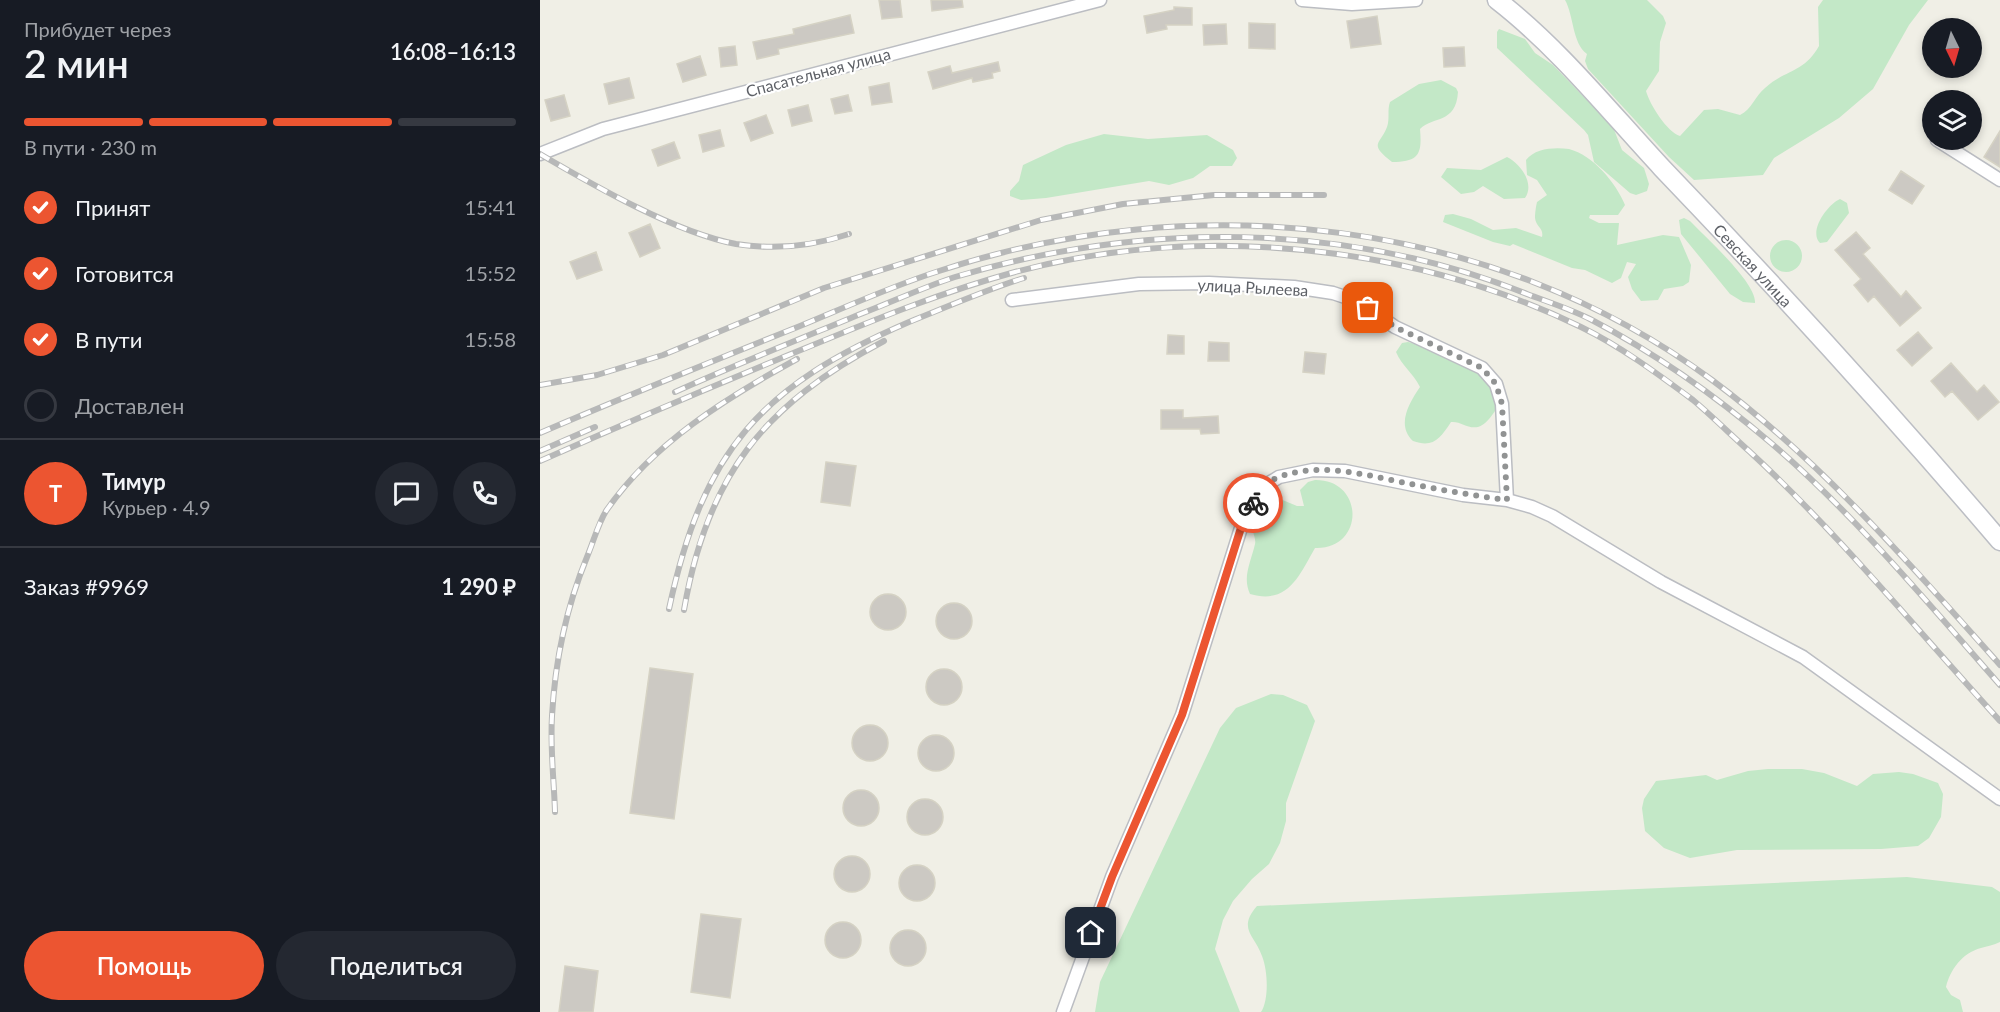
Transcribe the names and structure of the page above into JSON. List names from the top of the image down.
{
  "streets": {
    "street": ["Спасательная улица", "Севская улица", "улица Рылеева"]
  },
  "north": "bottom",
  "page": {
    "heading": ["2 мин", "Прибудет через", "16:08–16:13"],
    "panel": [
      "Тимур",
      "Курьер · 4.9",
      "Заказ #9969",
      "1 290 ₽"
    ],
    "bar": "В пути · 230 m",
    "list": [
      ["Принят", "15:41"],
      ["Готовится", "15:52"],
      ["В пути", "15:58"],
      "Доставлен"
    ],
    "round": "Т",
    "buttons": ["Помощь", "Поделиться"]
  }
}
